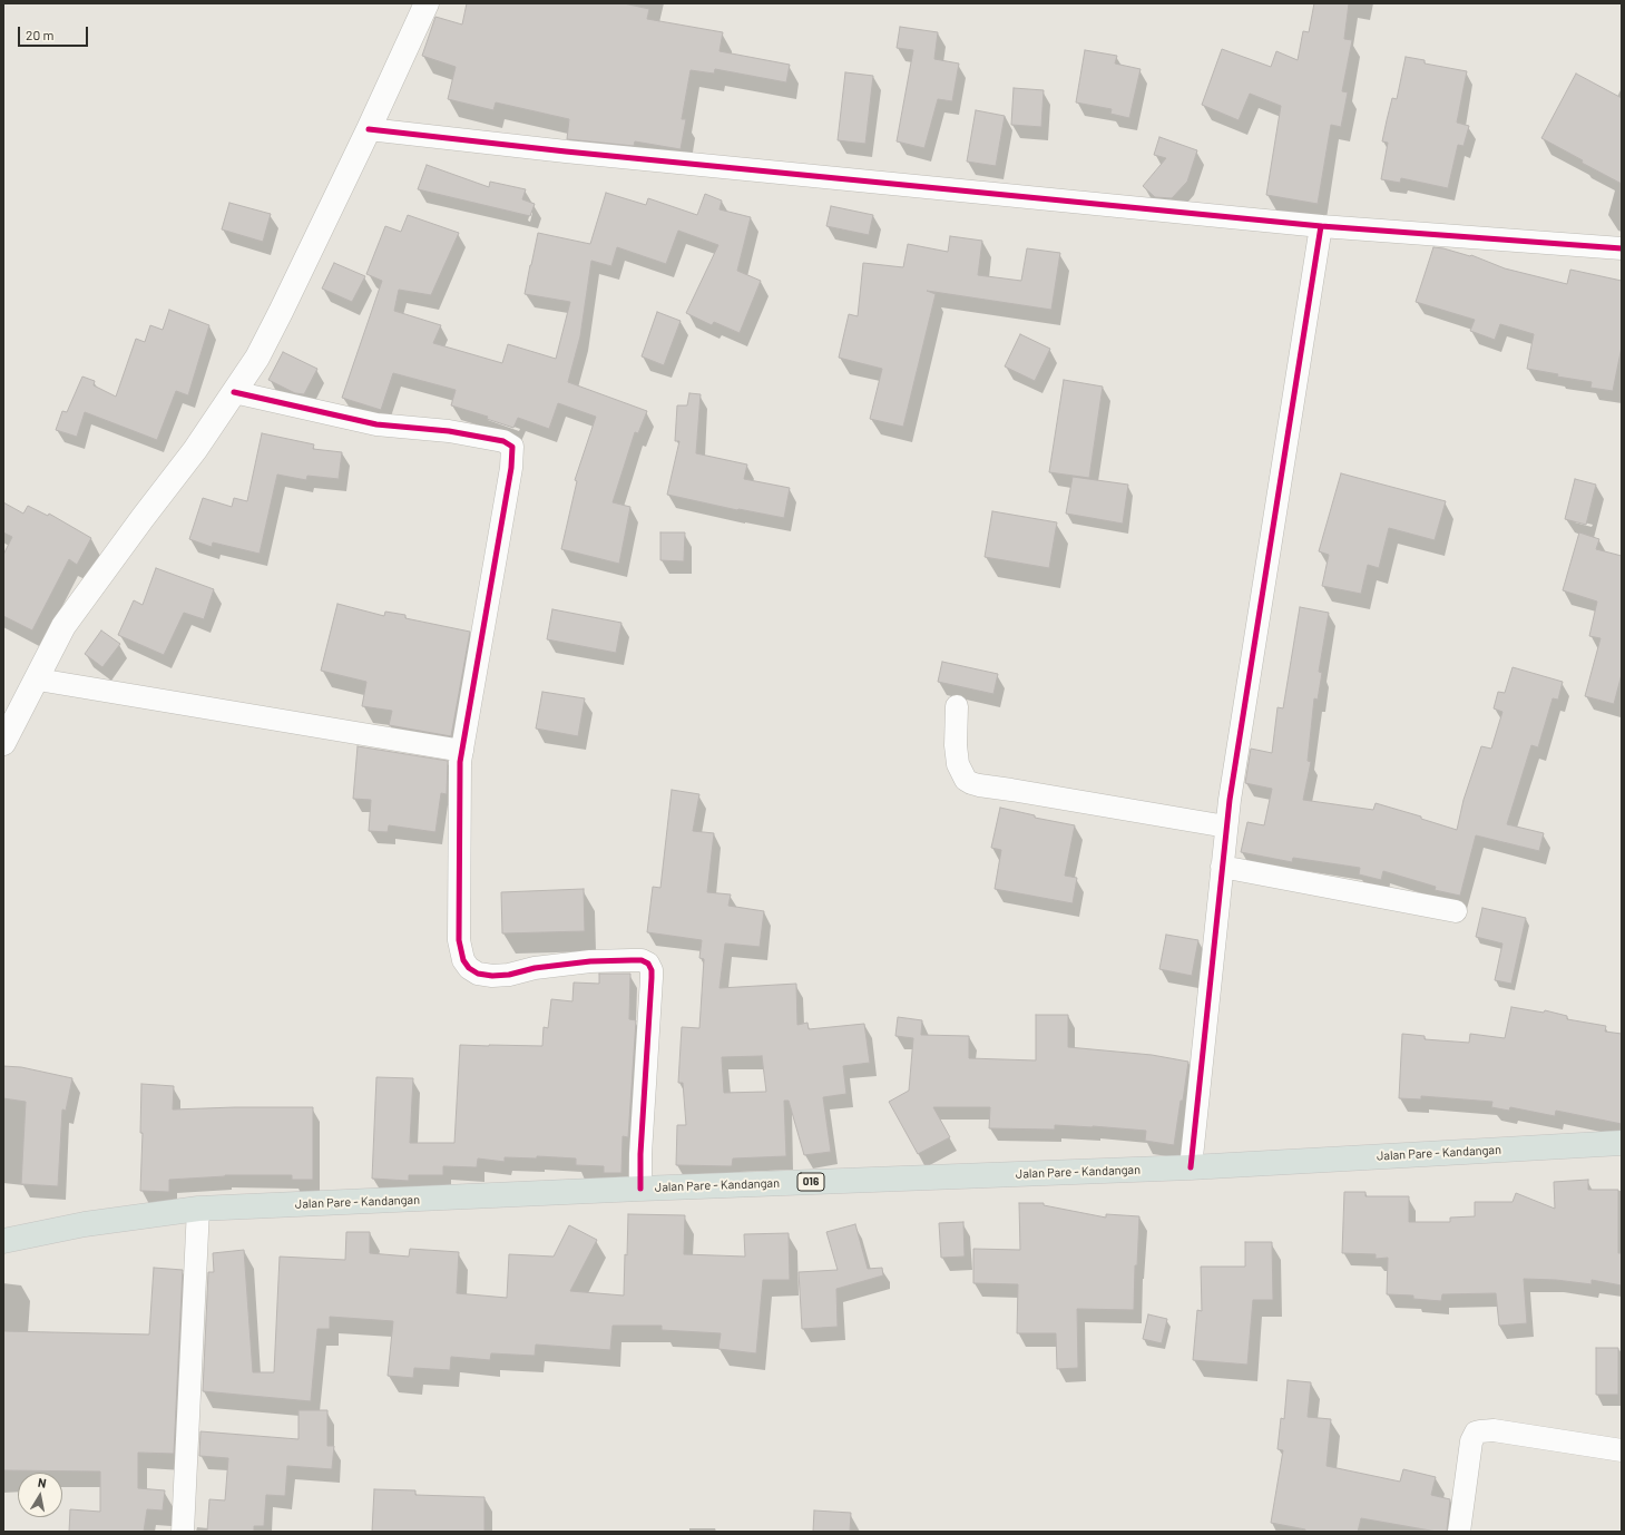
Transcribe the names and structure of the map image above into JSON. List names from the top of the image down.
{
  "streets": {
    "main road": ["Jalan Pare - Kandangan", "016"]
  },
  "scale_bar": "20 m",
  "north": "top"
}
